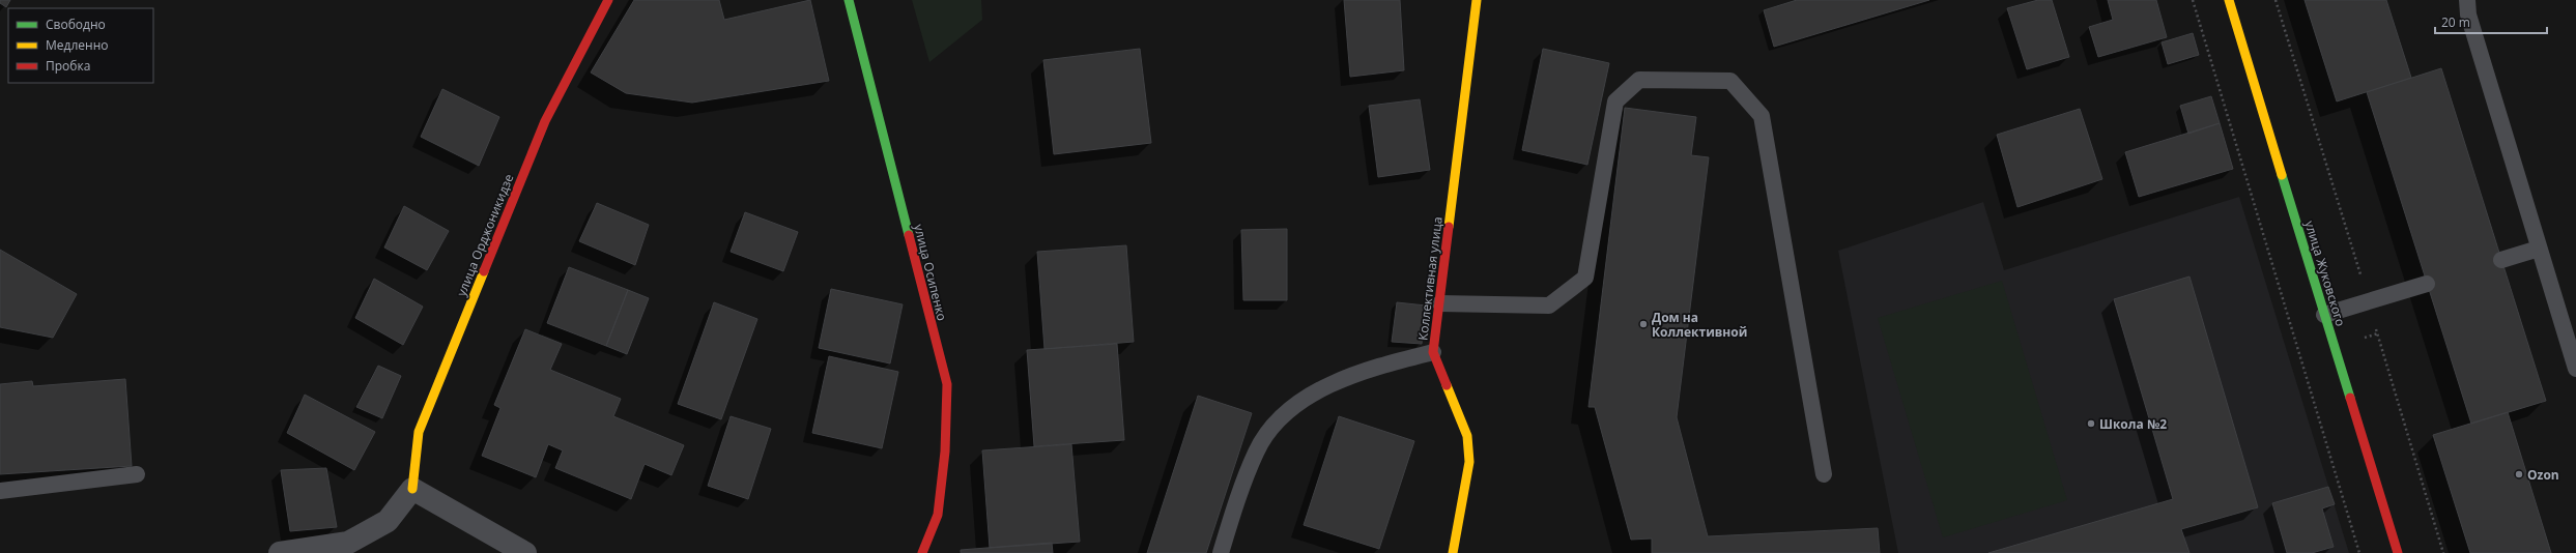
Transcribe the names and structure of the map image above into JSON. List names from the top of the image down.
{
  "streets": {
    "street": [
      "улица Орджоникидзе",
      "улица Осипенко",
      "улица Жуковского",
      "Коллективная улица"
    ]
  },
  "places": ["Дом на Коллективной", "Школа №2", "Ozon"],
  "legend": ["Свободно", "Медленно", "Пробка"],
  "scale_bar": "20 m"
}
